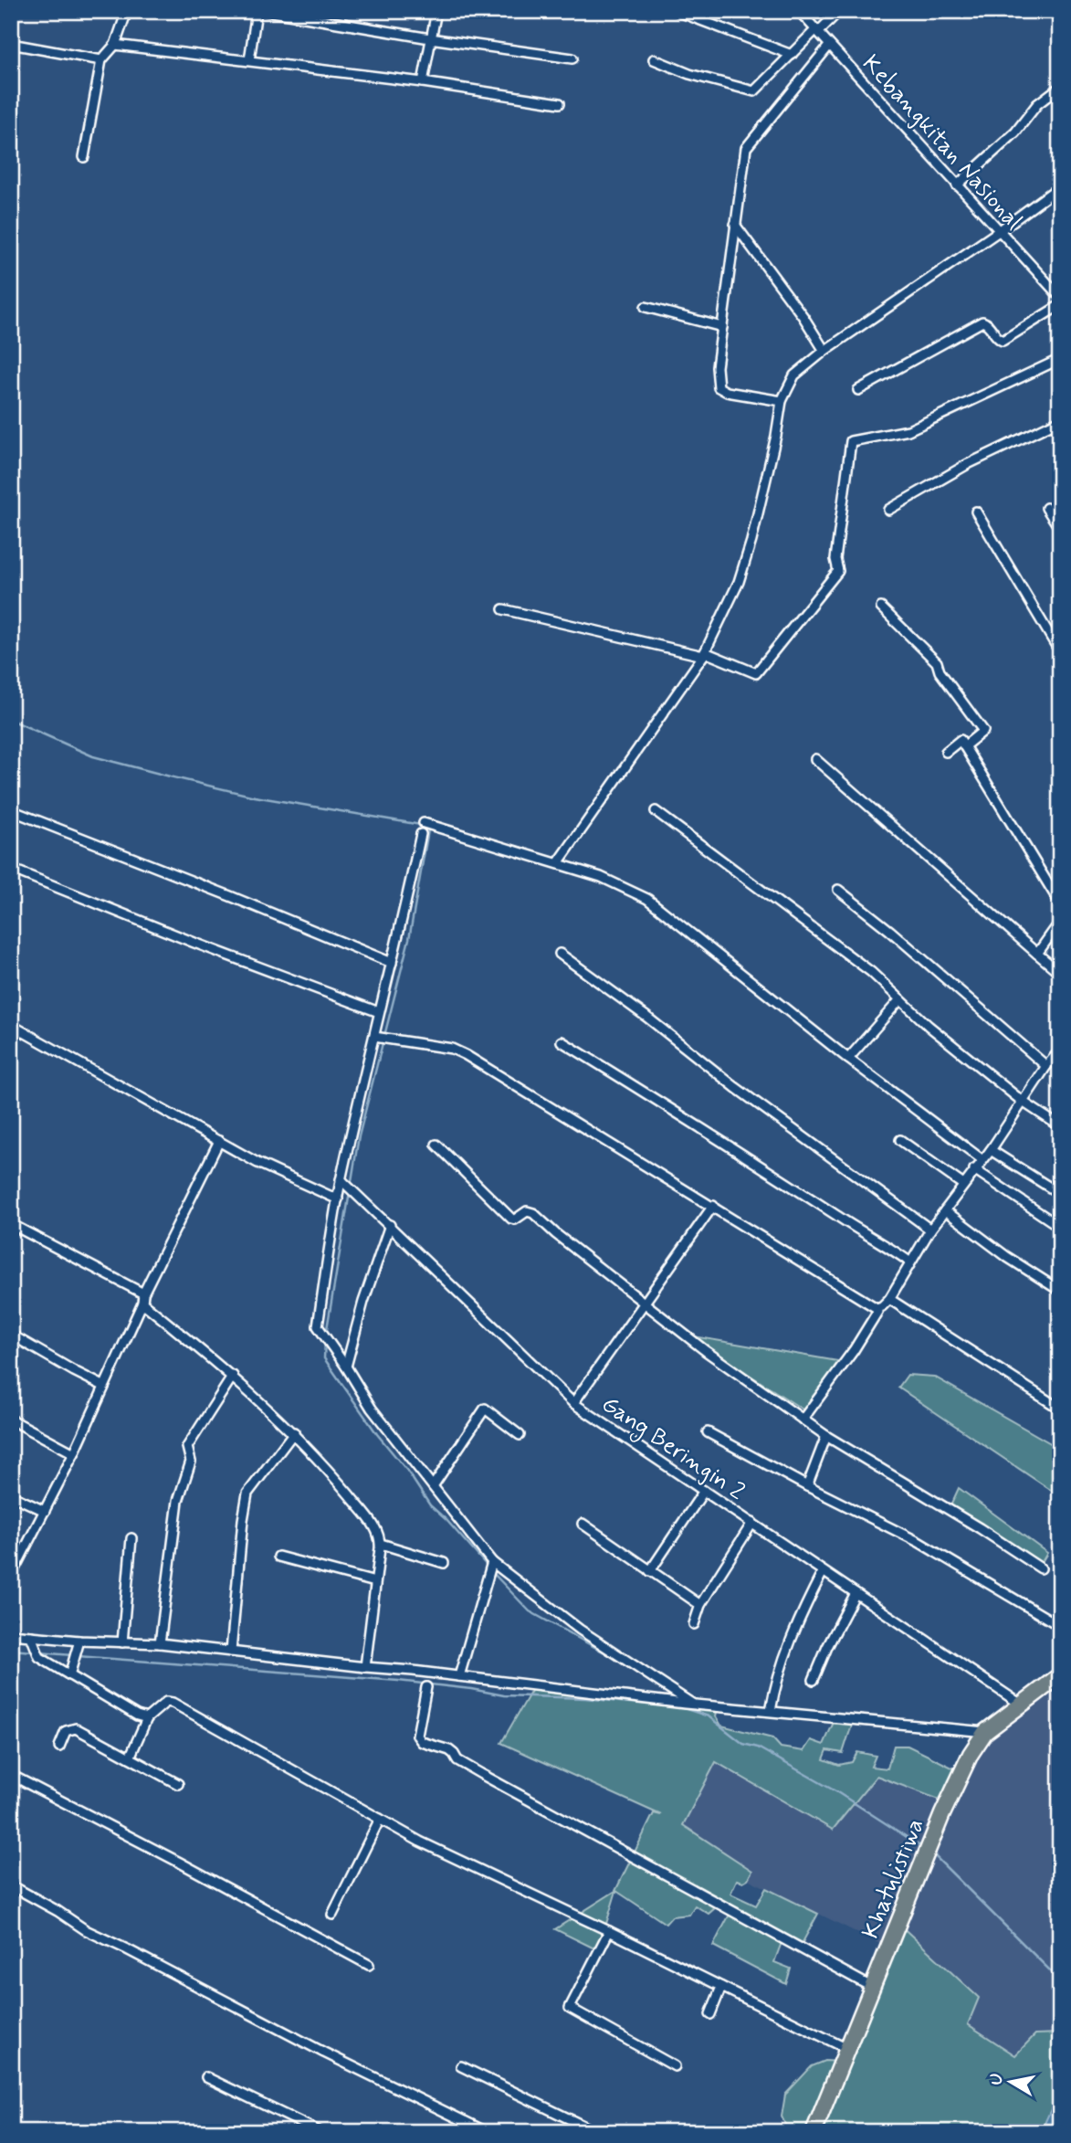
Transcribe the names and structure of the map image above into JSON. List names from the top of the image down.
{
  "streets": {
    "highway": ["Khatulistiwa"],
    "street": ["Kebangkitan Nasional", "Gang Beringin 2"]
  },
  "crossings": [
    ["Gang Beringin 2", "Khatulistiwa"]
  ],
  "north": "left"
}
